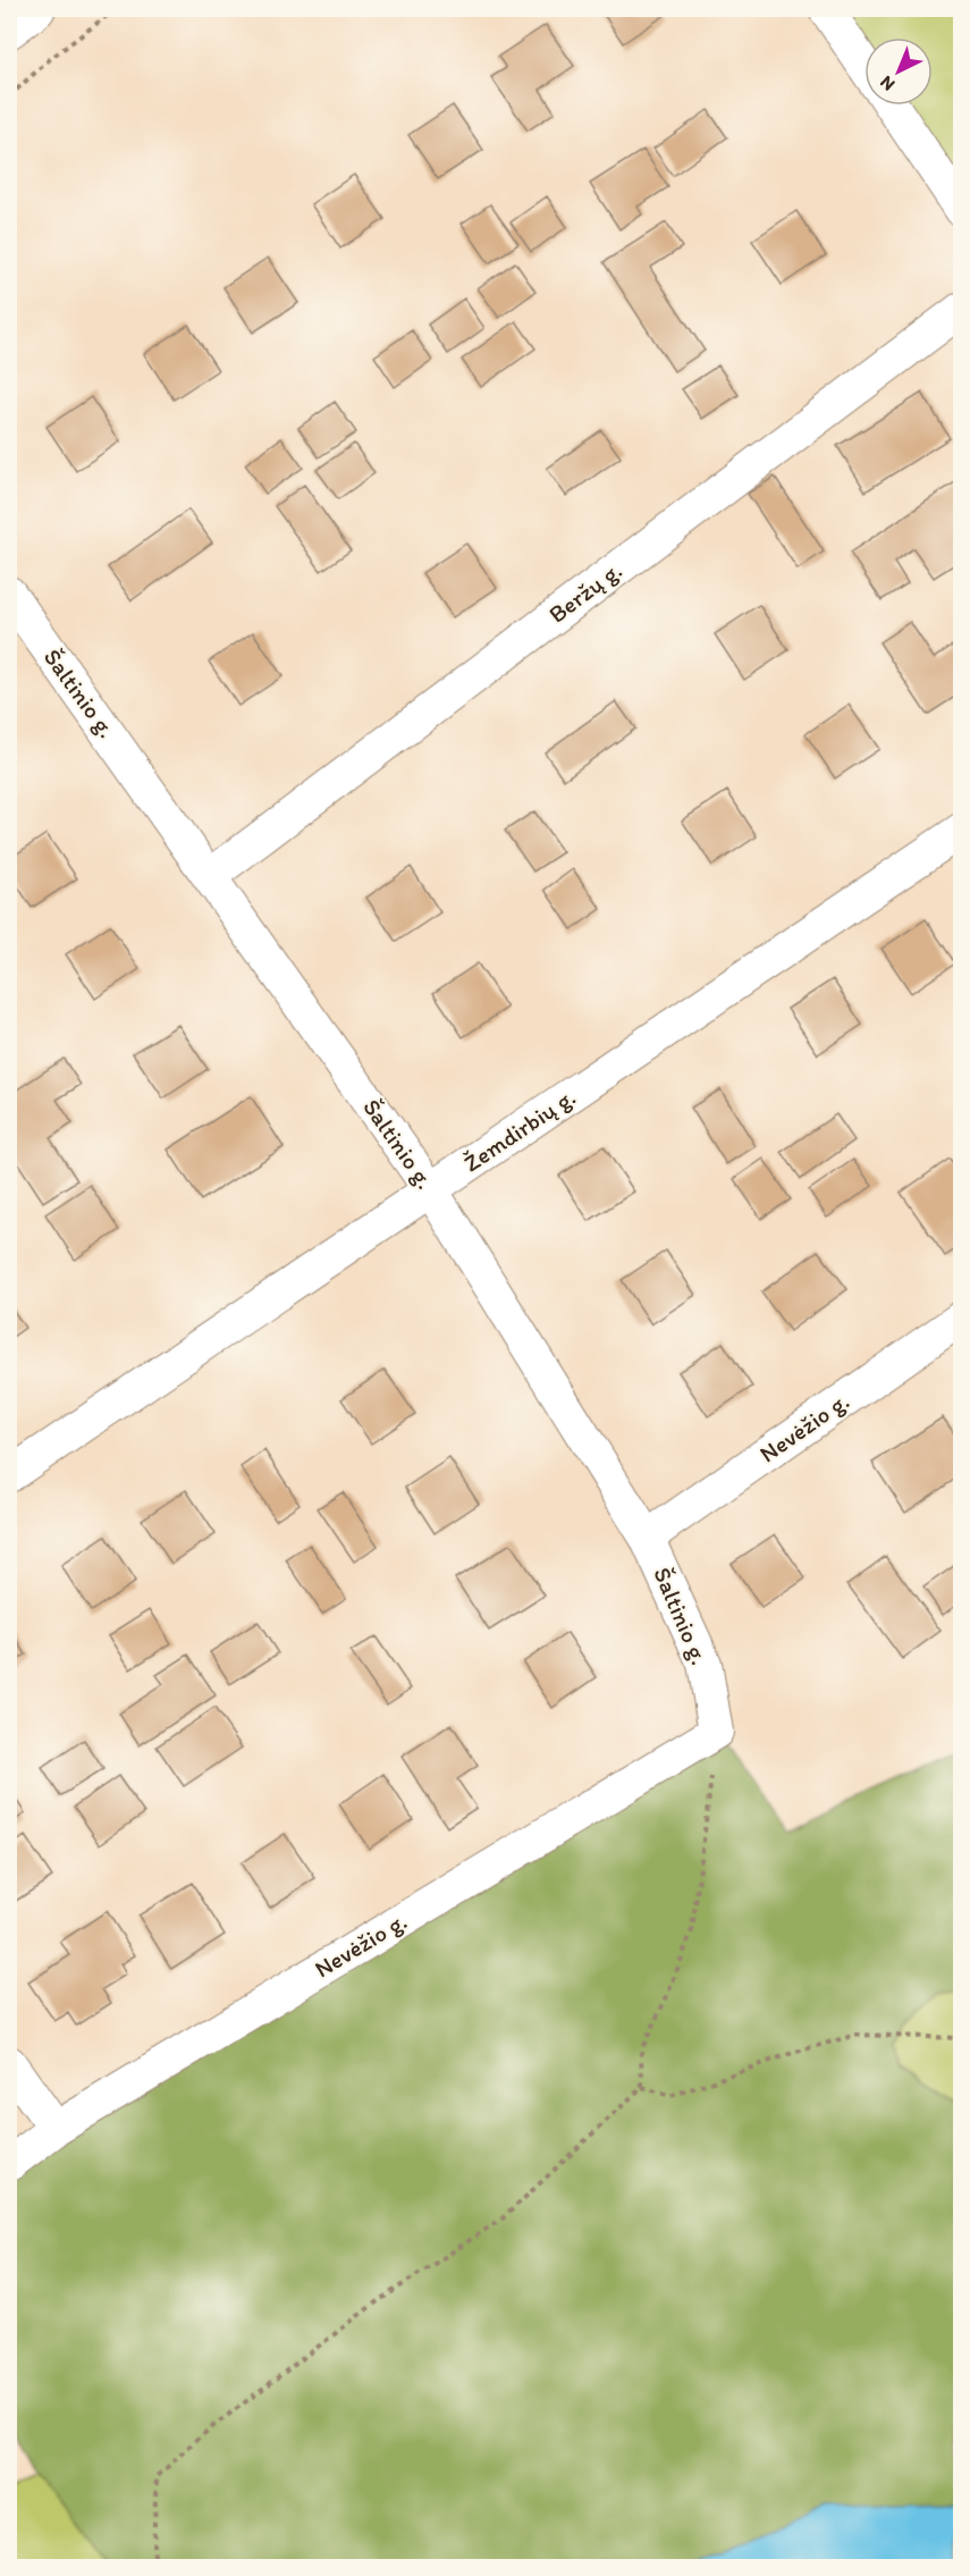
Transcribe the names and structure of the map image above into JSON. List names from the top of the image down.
{
  "streets": {
    "street": [
      "Beržų g.",
      "Šaltinio g.",
      "Žemdirbių g.",
      "Nevėžio g."
    ]
  },
  "crossings": [
    ["Beržų g.", "Šaltinio g."],
    ["Šaltinio g.", "Žemdirbių g."],
    ["Šaltinio g.", "Nevėžio g."]
  ],
  "north": "bottom left"
}
